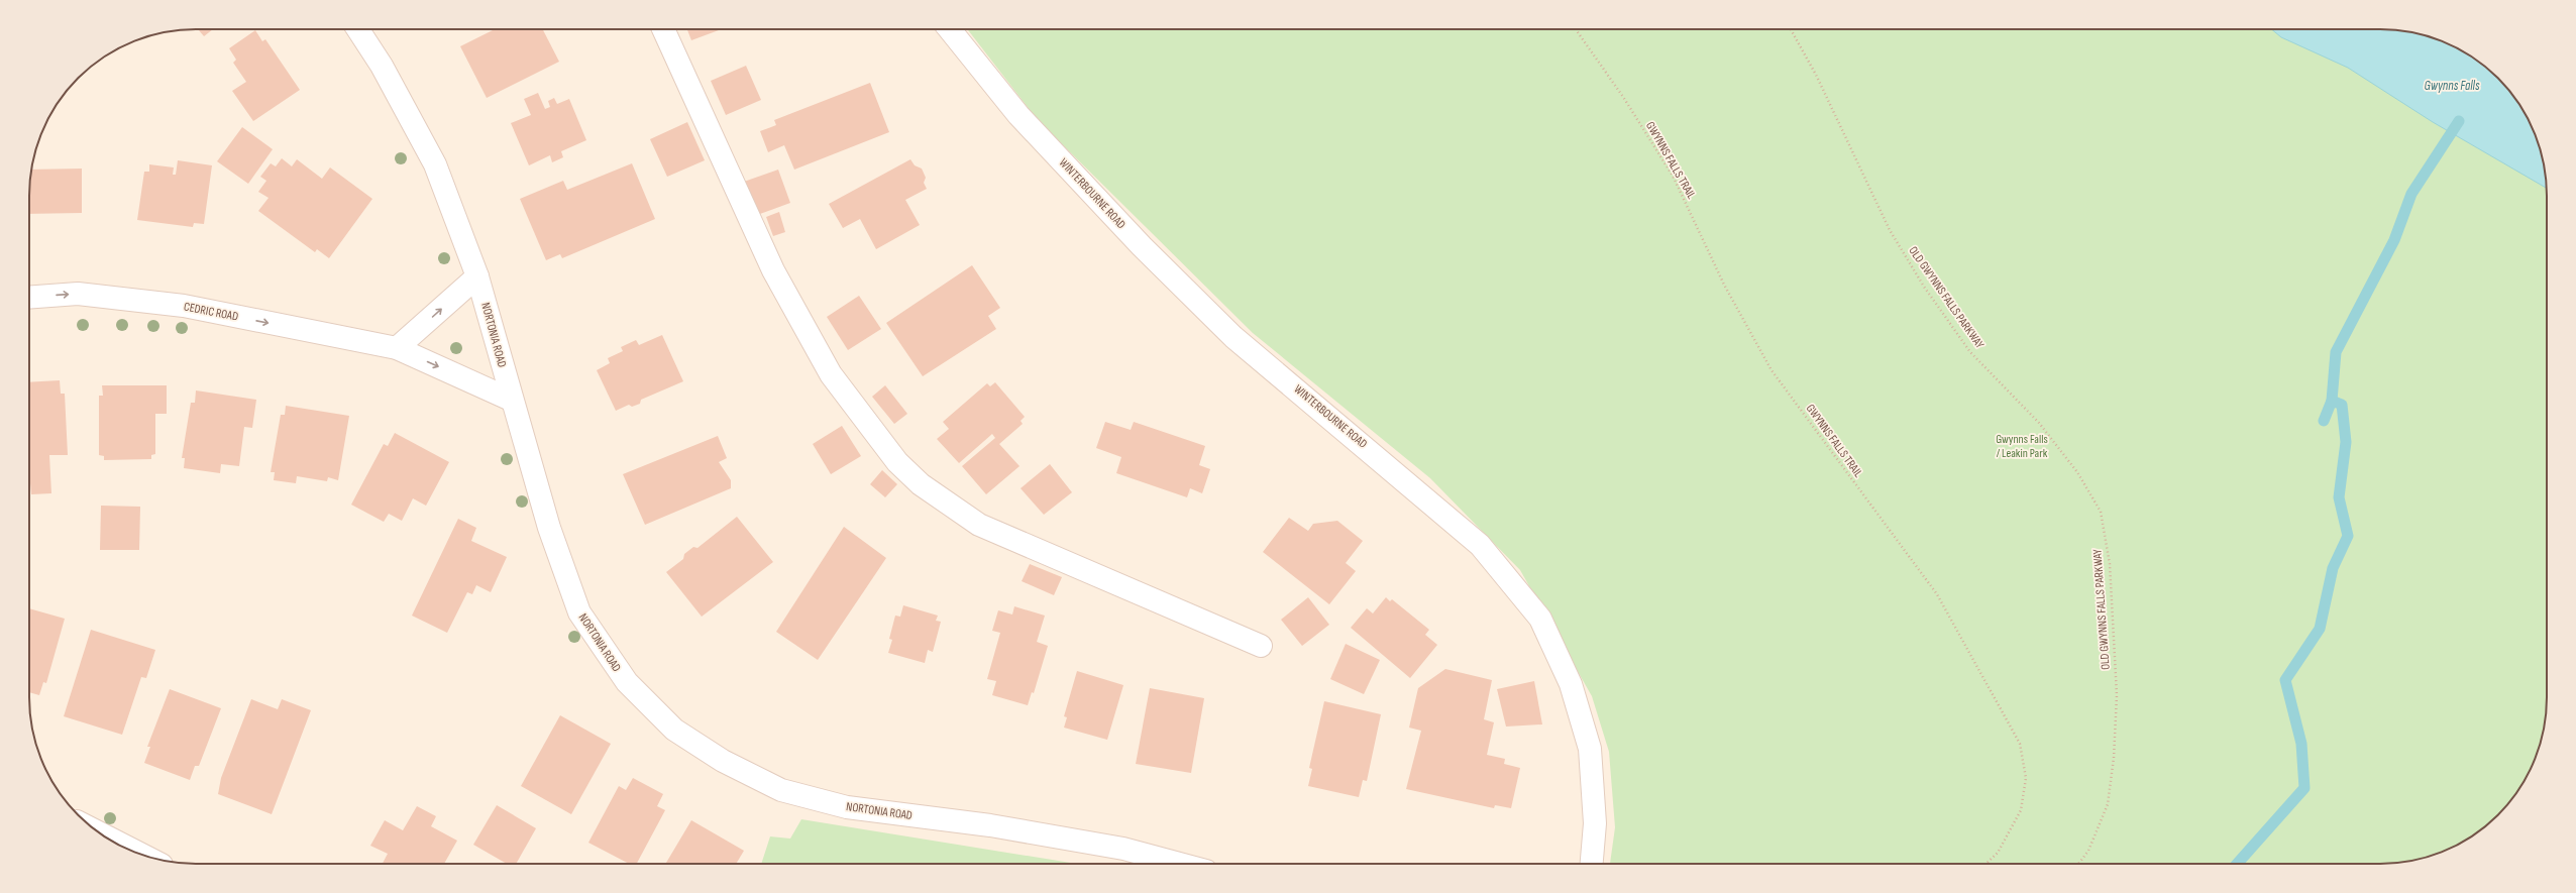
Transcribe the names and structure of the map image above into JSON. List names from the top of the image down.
{
  "streets": {
    "street": ["WINTERBOURNE ROAD", "CEDRIC ROAD", "NORTONIA ROAD"],
    "path": ["GWYNNS FALLS TRAIL", "OLD GWYNNS FALLS PARKWAY"]
  },
  "crossings": [
    ["CEDRIC ROAD", "NORTONIA ROAD"]
  ],
  "one_way": ["CEDRIC ROAD"],
  "water": ["Gwynns Falls"],
  "parks": ["Gwynns Falls / Leakin Park"]
}
